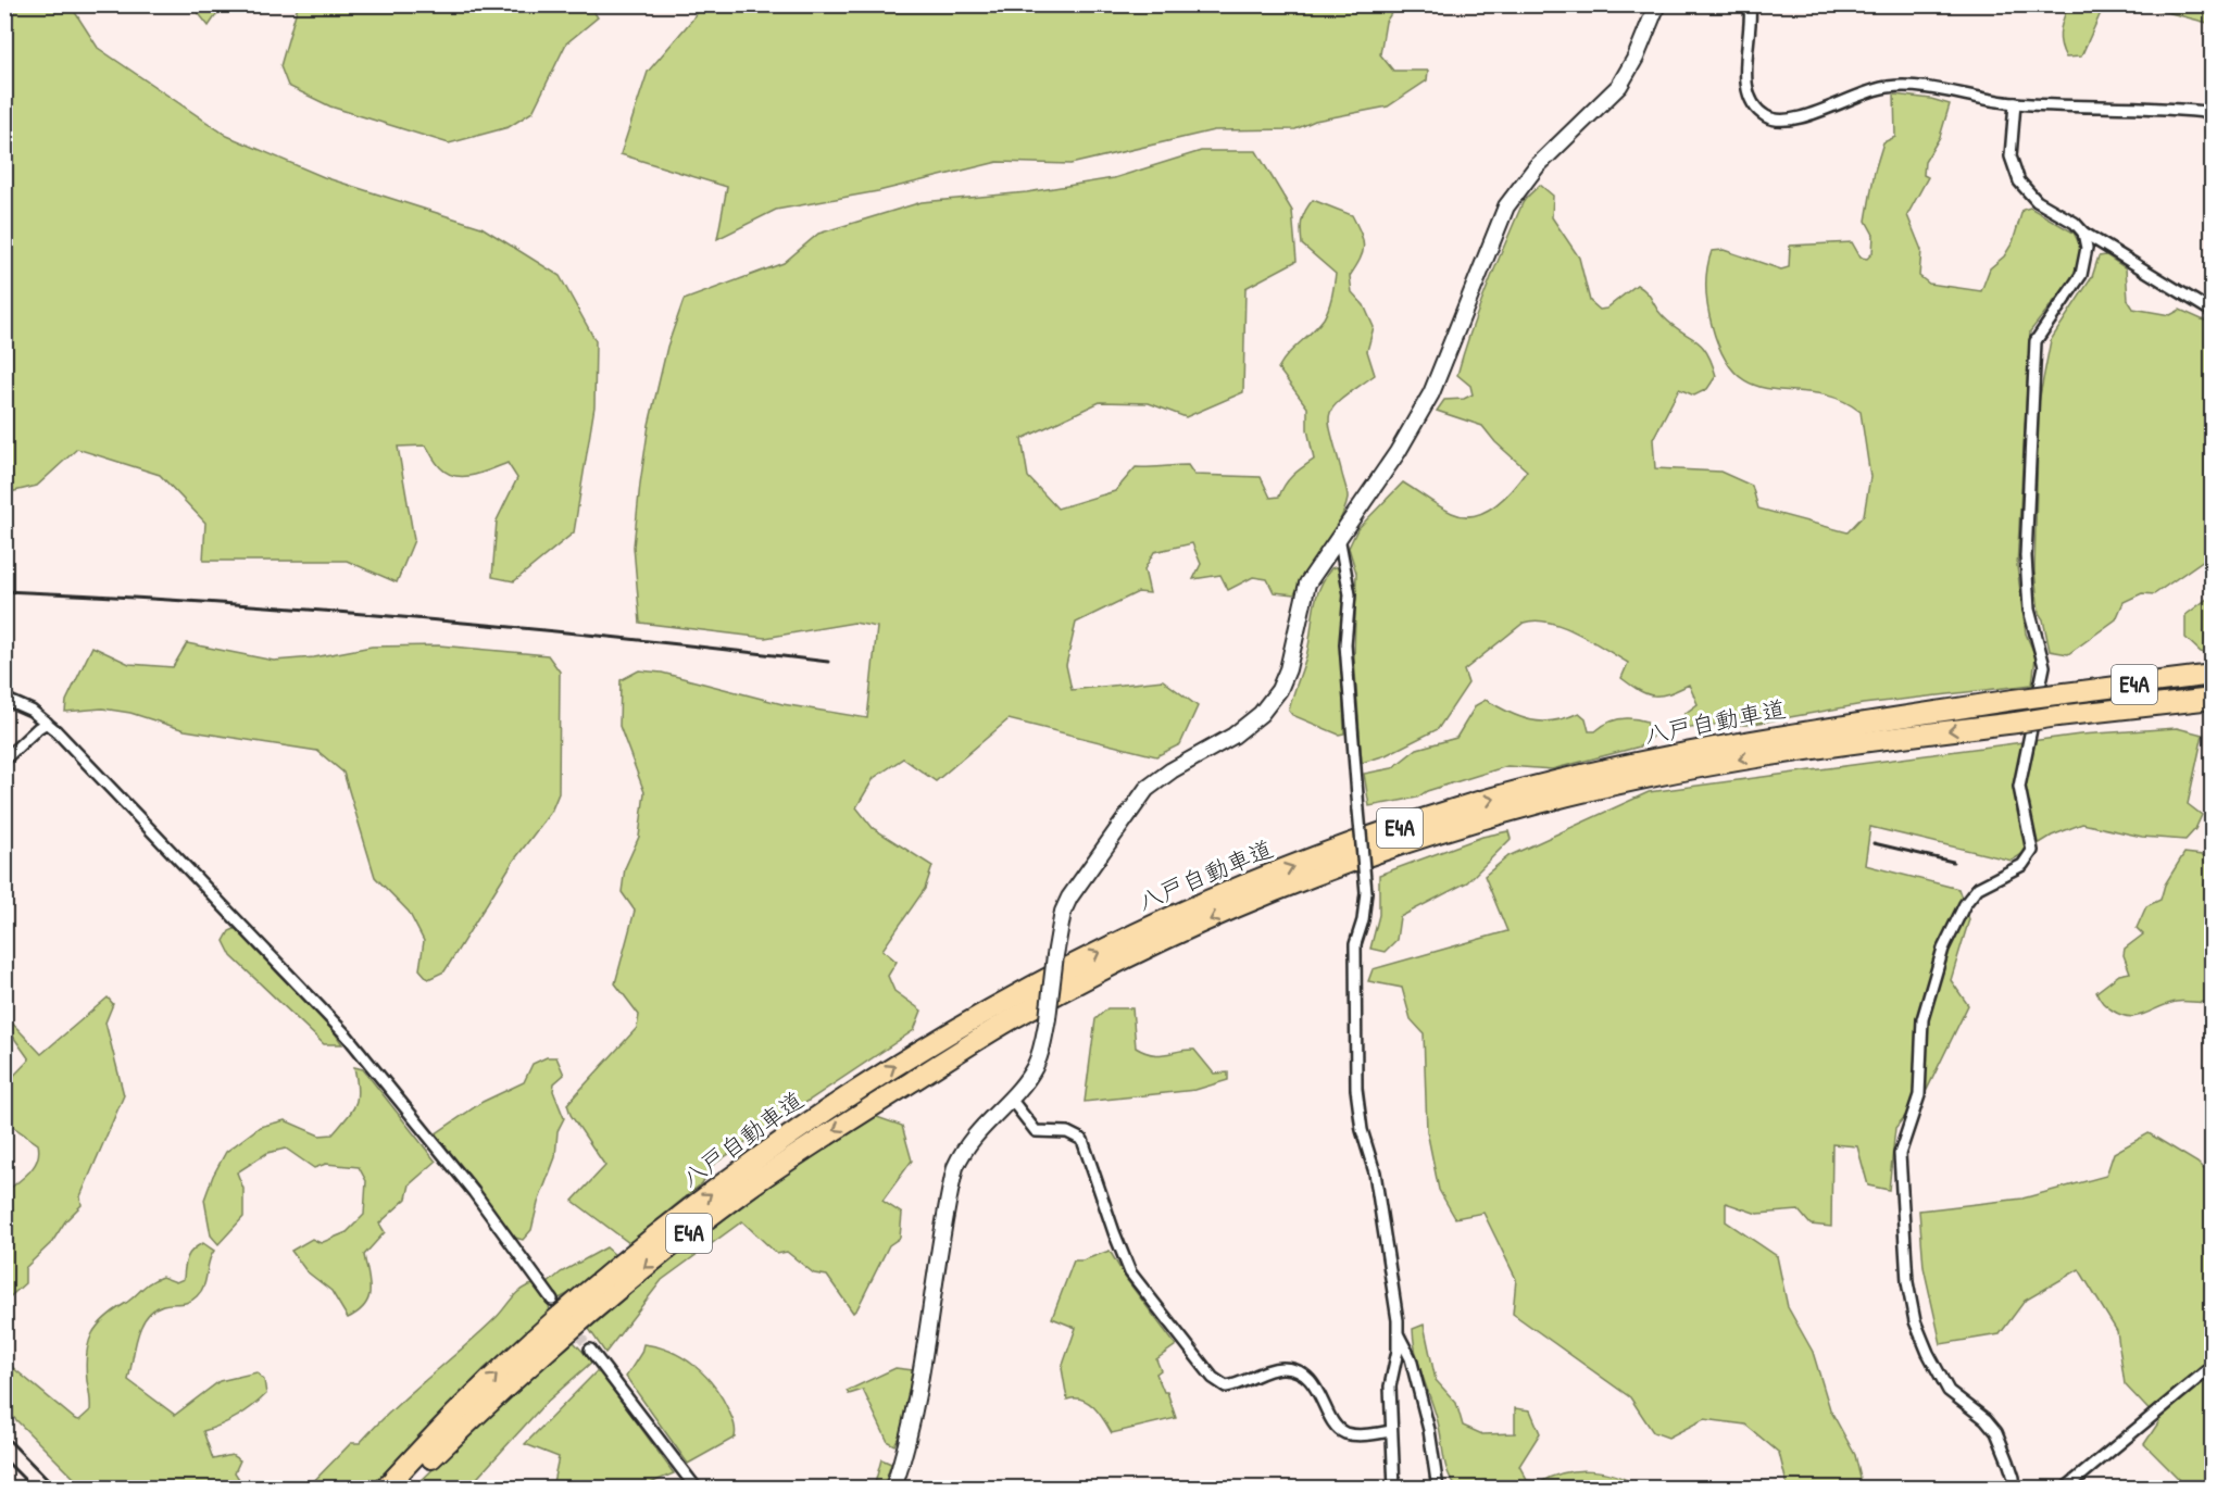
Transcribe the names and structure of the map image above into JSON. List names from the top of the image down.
{
  "streets": {
    "highway": ["E4A", "八戸自動車道"]
  }
}
